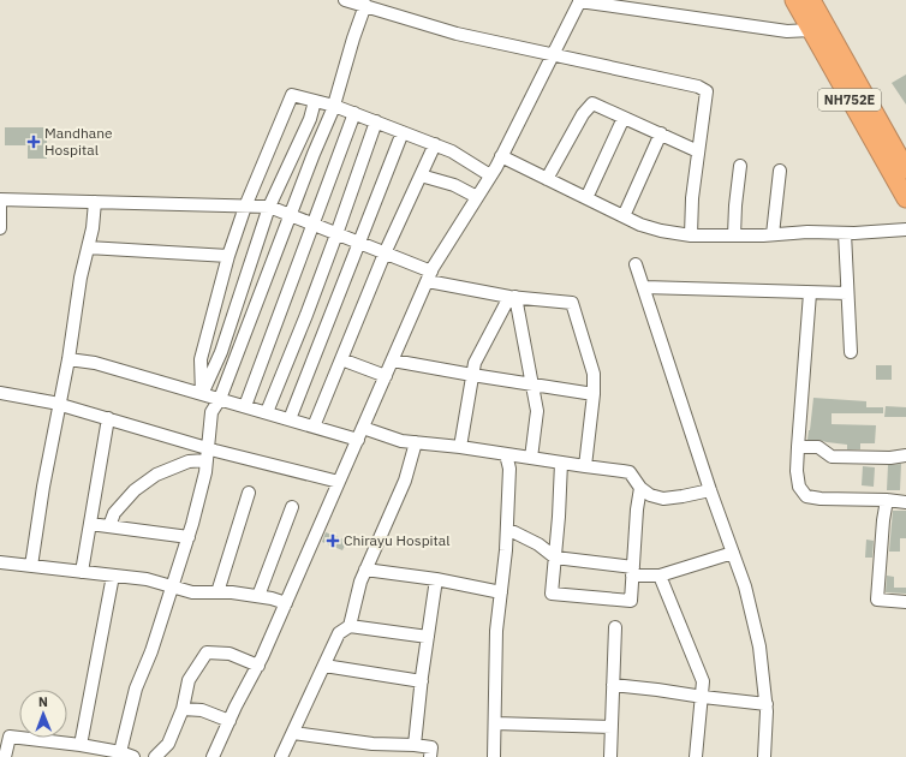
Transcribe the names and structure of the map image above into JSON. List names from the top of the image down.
{
  "streets": {
    "highway": ["NH752E"]
  },
  "places": {
    "health": ["Mandhane Hospital", "Chirayu Hospital"]
  },
  "north": "top"
}
